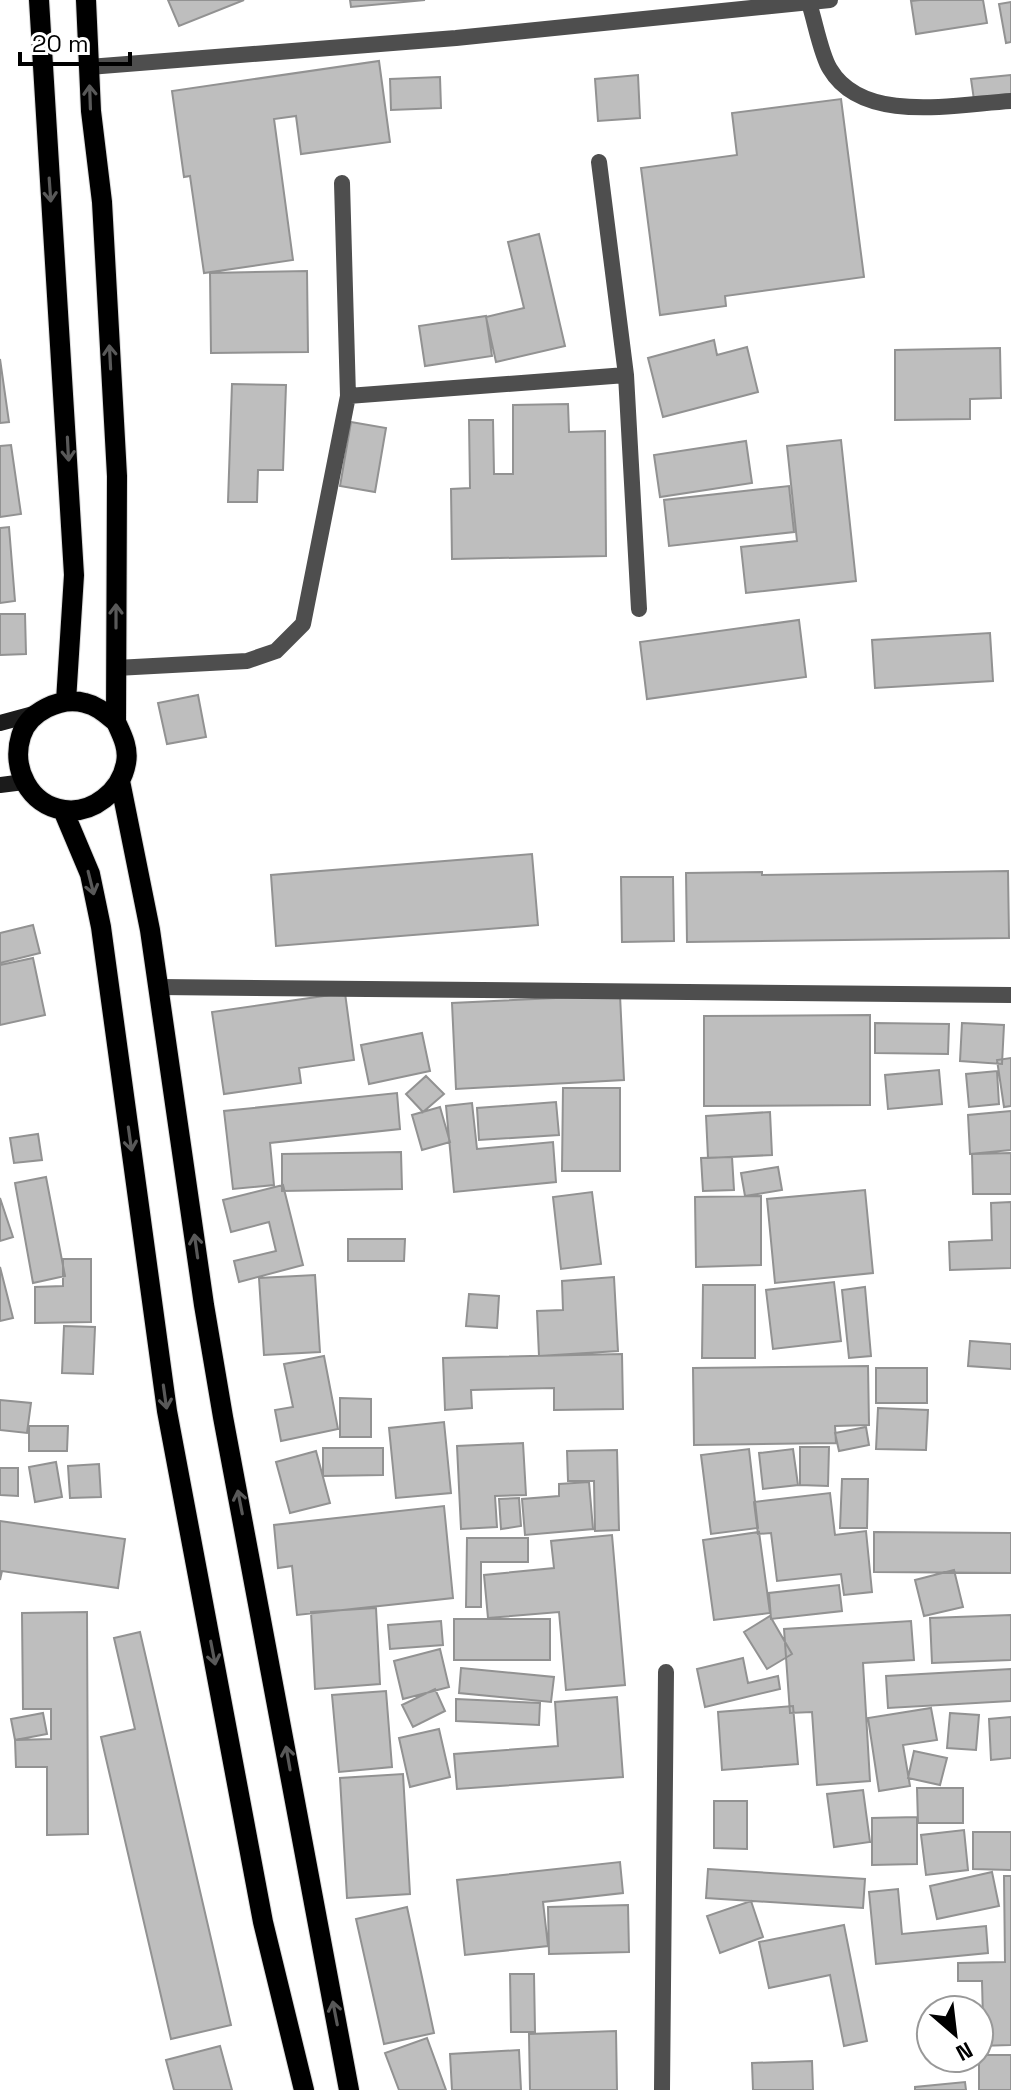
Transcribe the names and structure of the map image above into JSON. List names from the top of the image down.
{
  "scale_bar": "20 m",
  "north": "bottom right"
}
